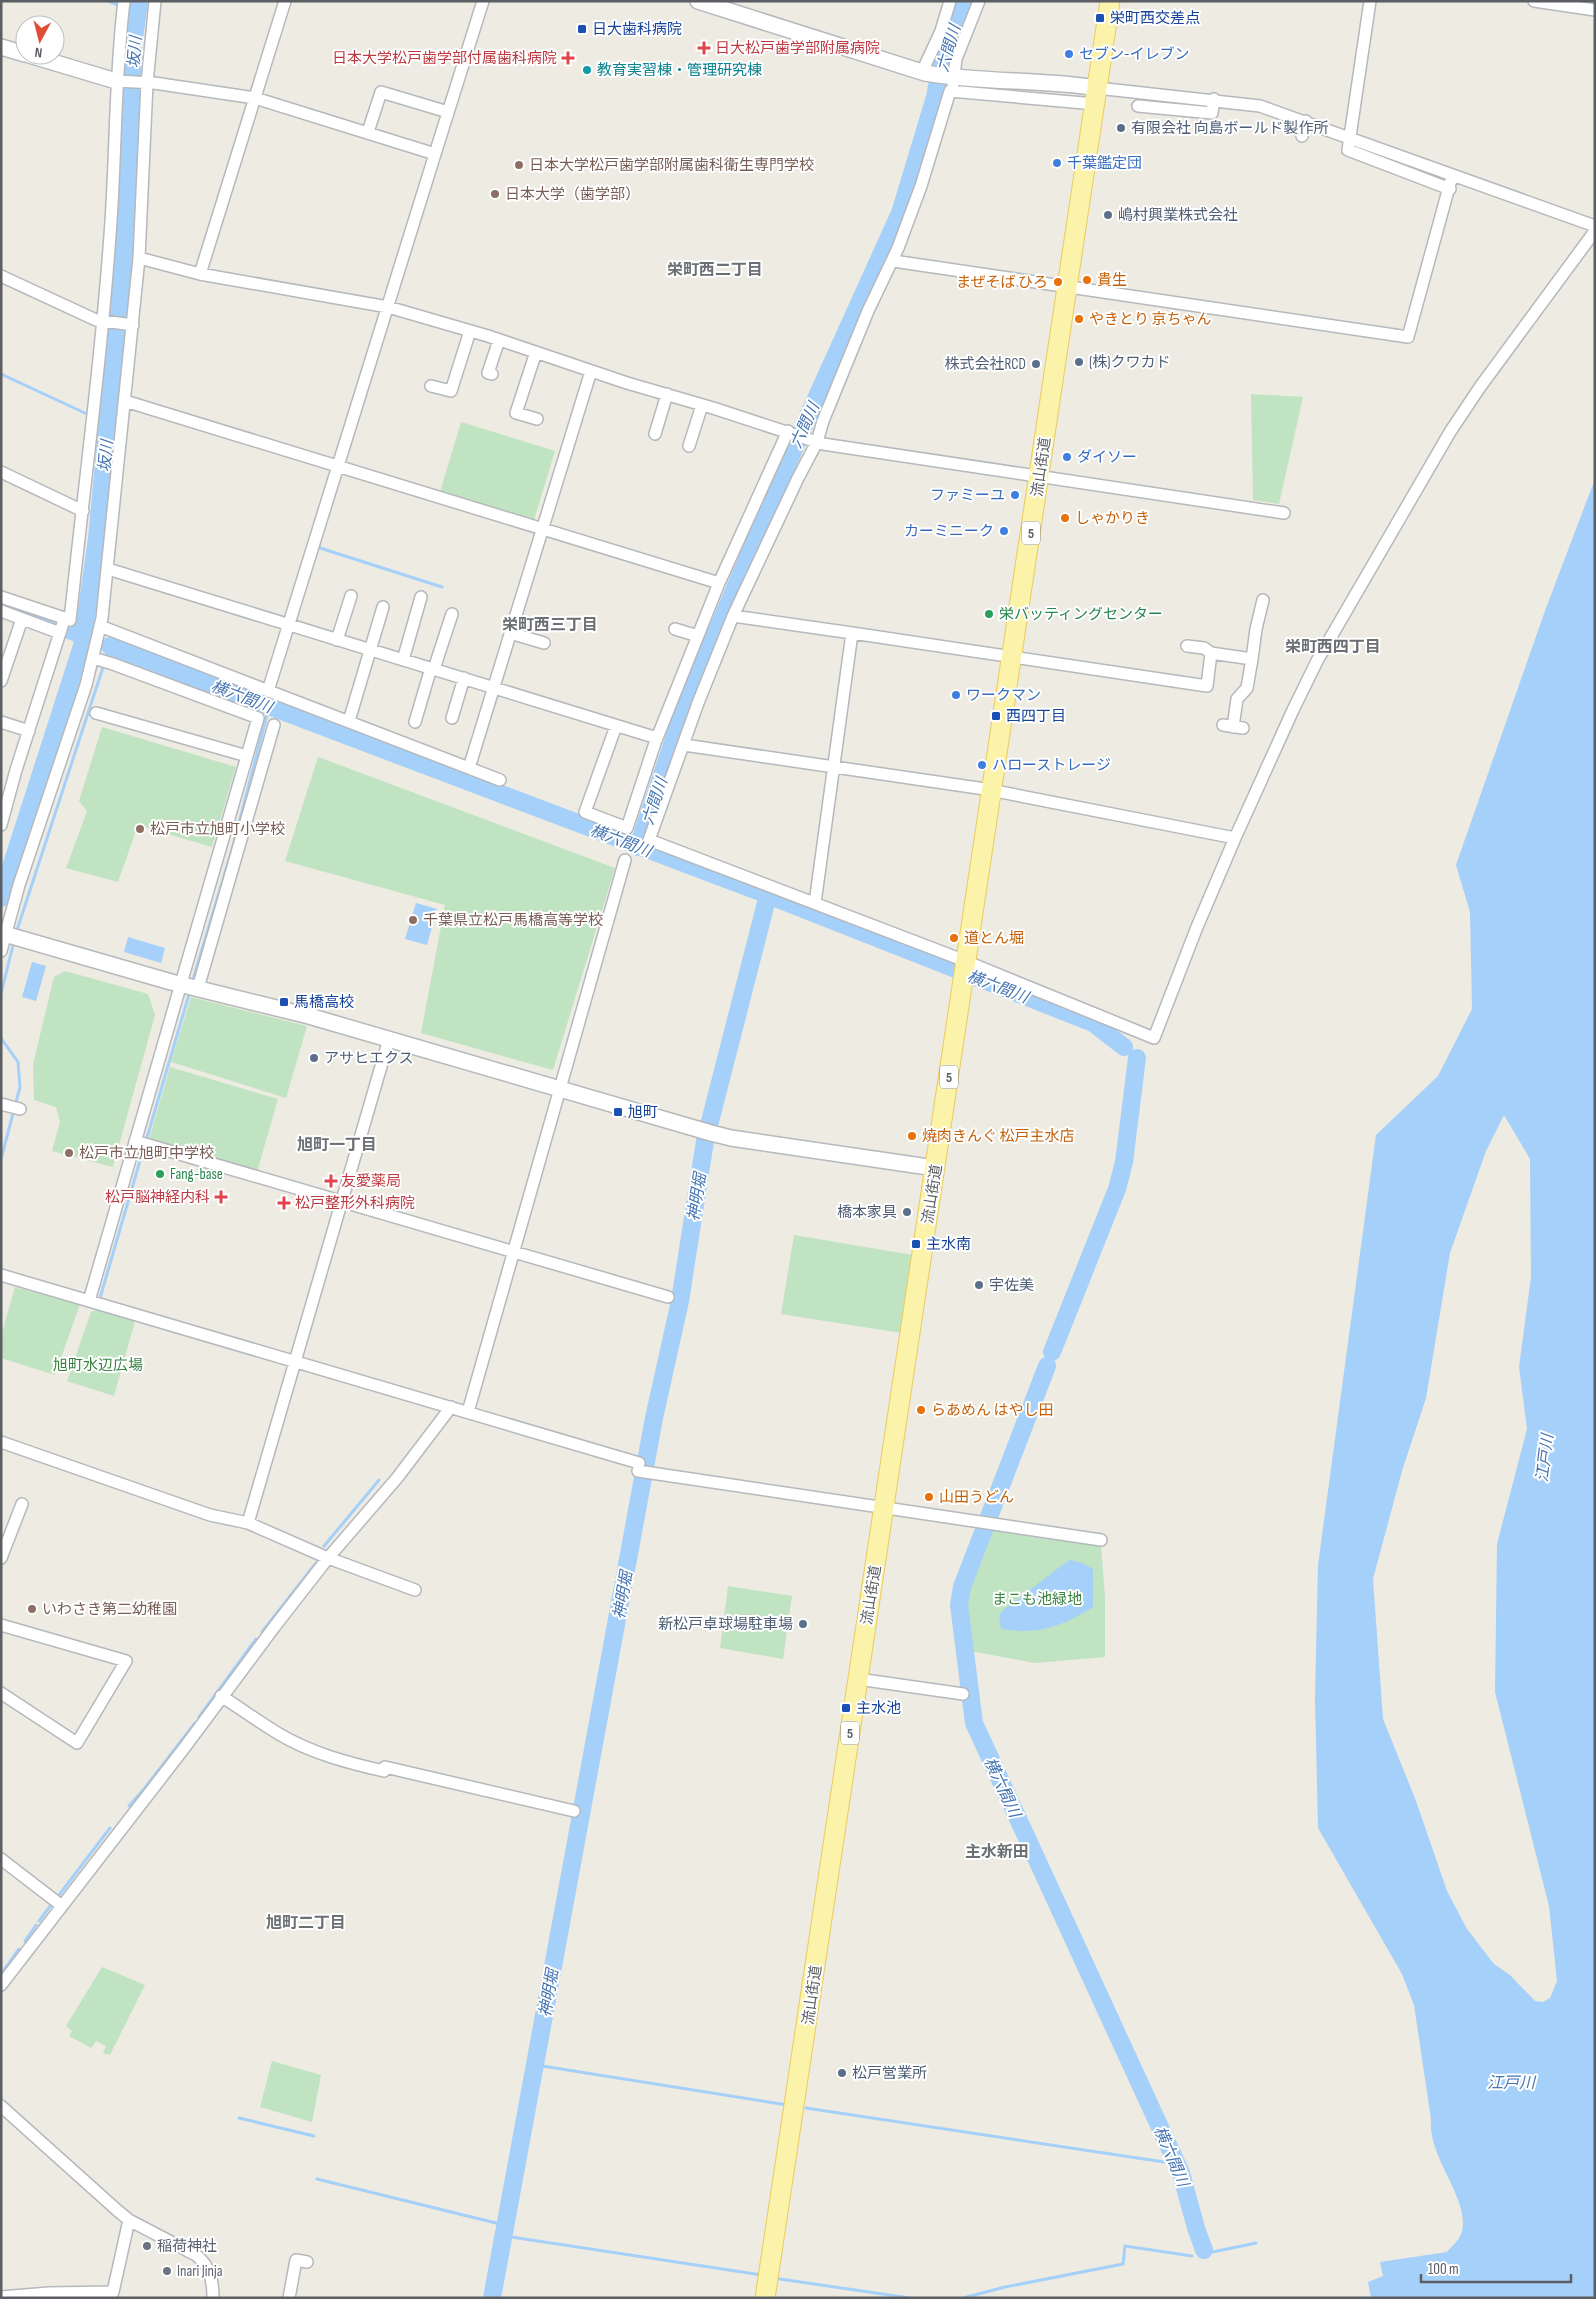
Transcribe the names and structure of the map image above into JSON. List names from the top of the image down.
{
  "streets": {
    "main road": ["流山街道", "5"]
  },
  "districts": [
    "栄町西二丁目",
    "栄町西三丁目",
    "栄町西四丁目",
    "旭町一丁目",
    "主水新田",
    "旭町二丁目"
  ],
  "water": [
    "六間川",
    "坂川",
    "横六間川",
    "神明堀",
    "江戸川"
  ],
  "parks": ["旭町水辺広場", "まこも池緑地"],
  "places": {
    "transit": [
      "栄町西交差点",
      "日大歯科病院",
      "西四丁目",
      "馬橋高校",
      "旭町",
      "主水南",
      "主水池"
    ],
    "health": [
      "日大松戸歯学部附属病院",
      "日本大学松戸歯学部付属歯科病院",
      "友愛薬局",
      "松戸脳神経内科",
      "松戸整形外科病院"
    ],
    "other": [
      "セブン-イレブン",
      "教育実習棟・管理研究棟",
      "有限会社 向島ボールド製作所",
      "千葉鑑定団",
      "日本大学松戸歯学部附属歯科衛生専門学校",
      "日本大学（歯学部）",
      "嶋村興業株式会社",
      "貴生",
      "まぜそば ひろ",
      "やきとり 京ちゃん",
      "(株)クワカド",
      "株式会社RCD",
      "ダイソー",
      "ファミーユ",
      "しゃかりき",
      "カーミニーク",
      "栄バッティングセンター",
      "ワークマン",
      "ハローストレージ",
      "松戸市立旭町小学校",
      "千葉県立松戸馬橋高等学校",
      "道とん堀",
      "アサヒエクス",
      "焼肉きんぐ 松戸主水店",
      "松戸市立旭町中学校",
      "Fang-base",
      "橋本家具",
      "宇佐美",
      "らあめん はやし田",
      "山田うどん",
      "いわさき第二幼稚園",
      "新松戸卓球場駐車場",
      "松戸営業所",
      "稲荷神社",
      "Inari Jinja"
    ]
  },
  "scale_bar": "100 m",
  "north": "bottom"
}
